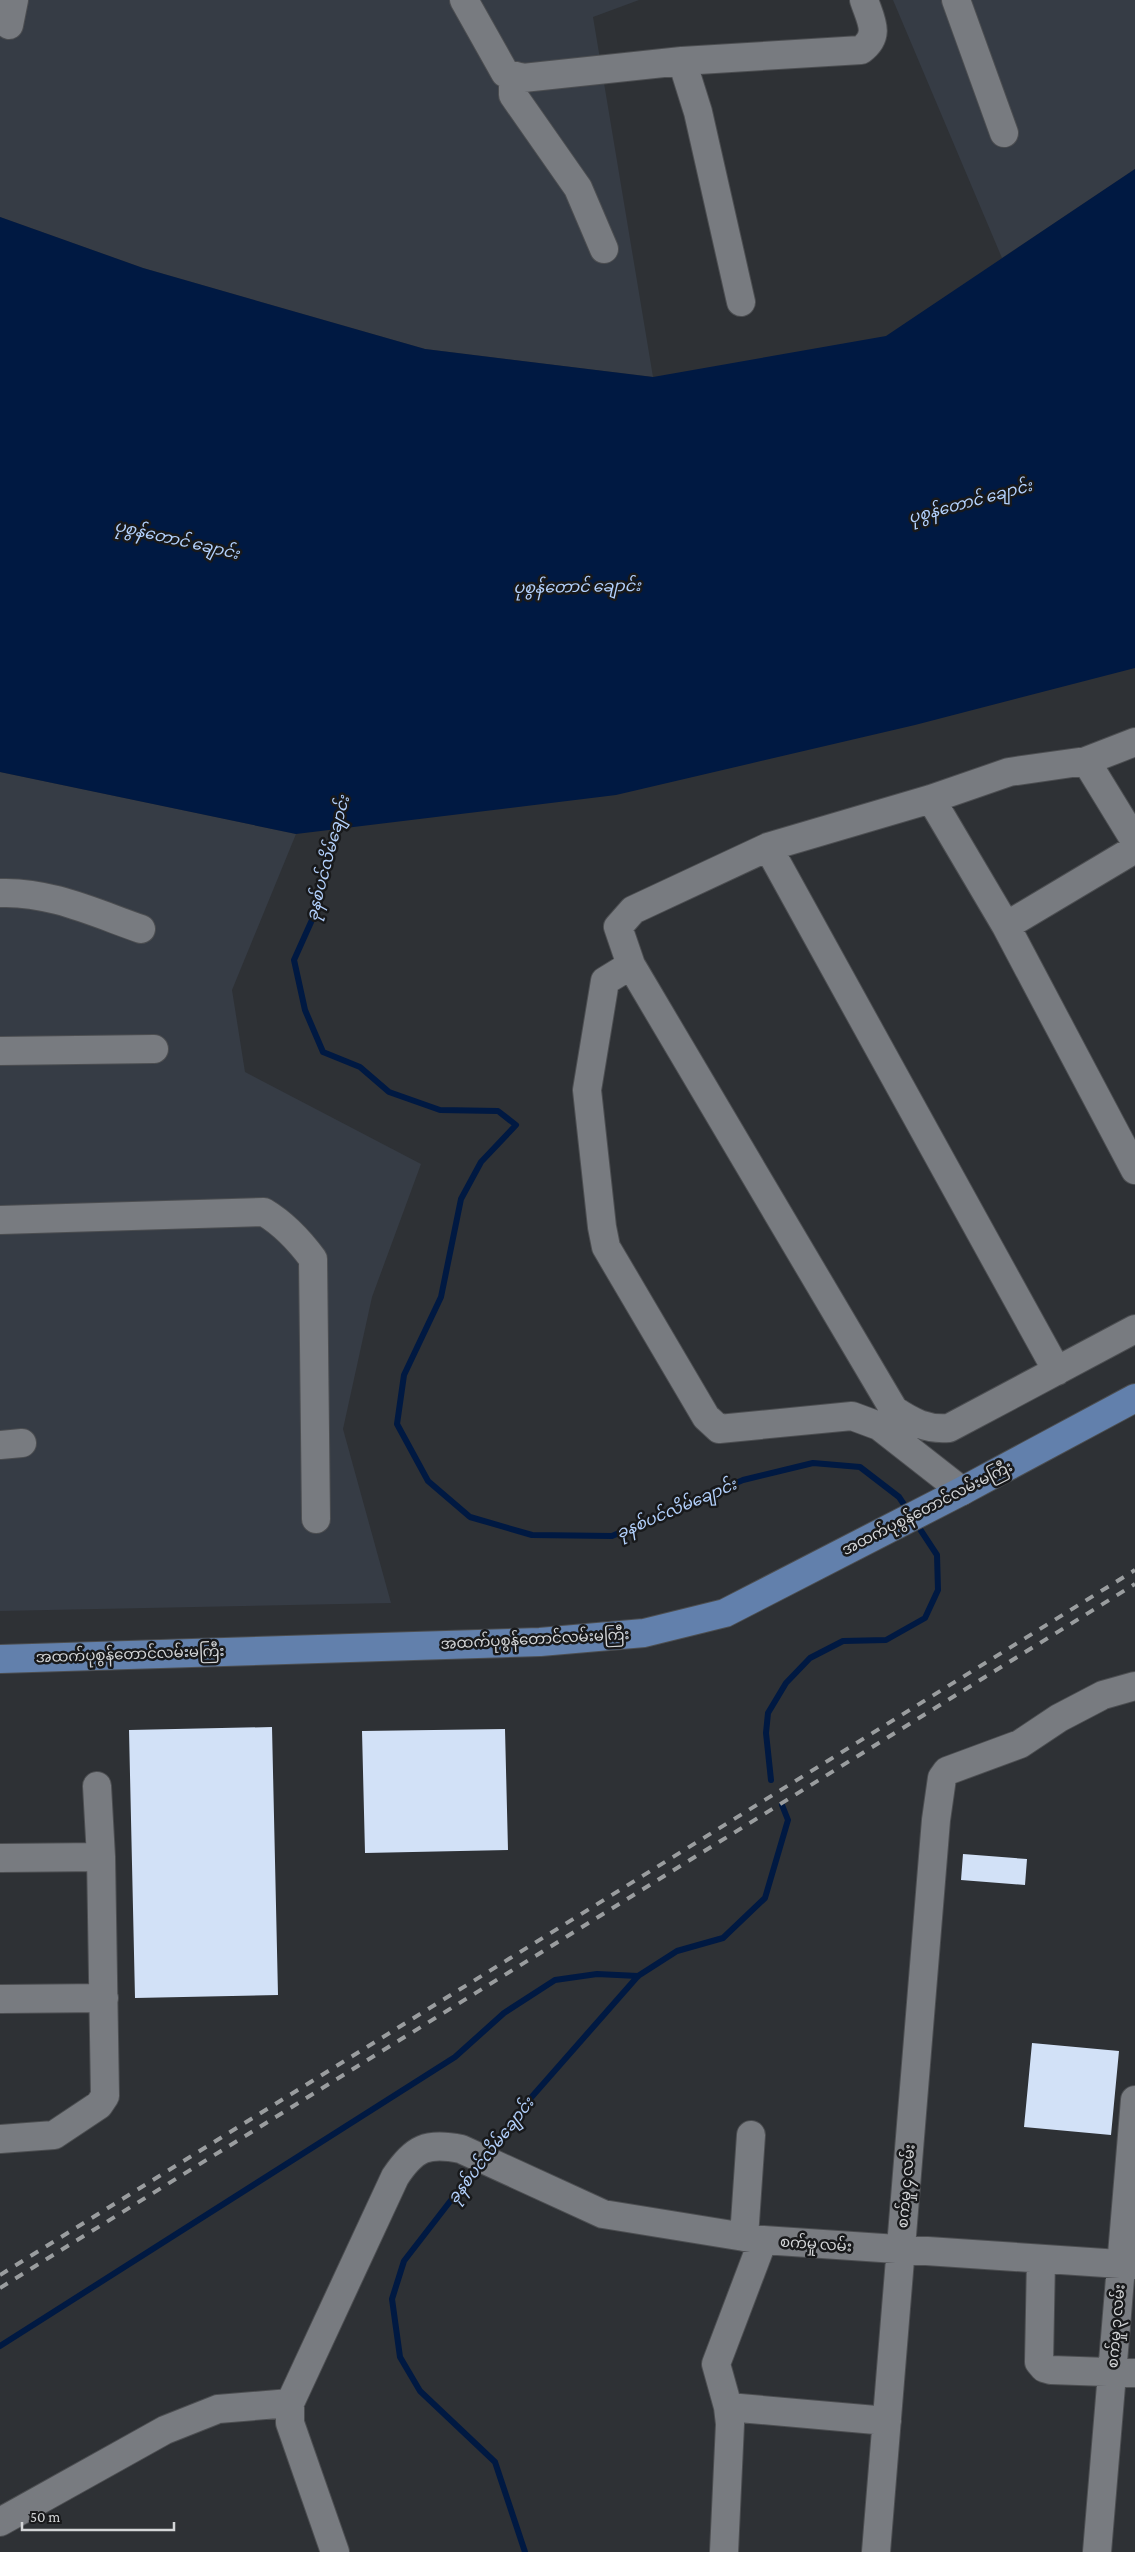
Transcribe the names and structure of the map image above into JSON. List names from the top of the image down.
{
  "streets": {
    "main road": ["အထက်ပုစွန်တောင်လမ်းမကြီး"],
    "street": ["စက်မှု ၄ လမ်း", "စက်မှု လမ်း", "စက်မှု ၃ လမ်း"]
  },
  "crossings": [
    ["စက်မှု ၄ လမ်း", "စက်မှု လမ်း"],
    ["စက်မှု လမ်း", "စက်မှု ၃ လမ်း"]
  ],
  "water": ["ပုစွန်တောင် ချောင်း", "ခုနစ်ပင်လိမ်ချောင်း"],
  "scale_bar": "50 m"
}
